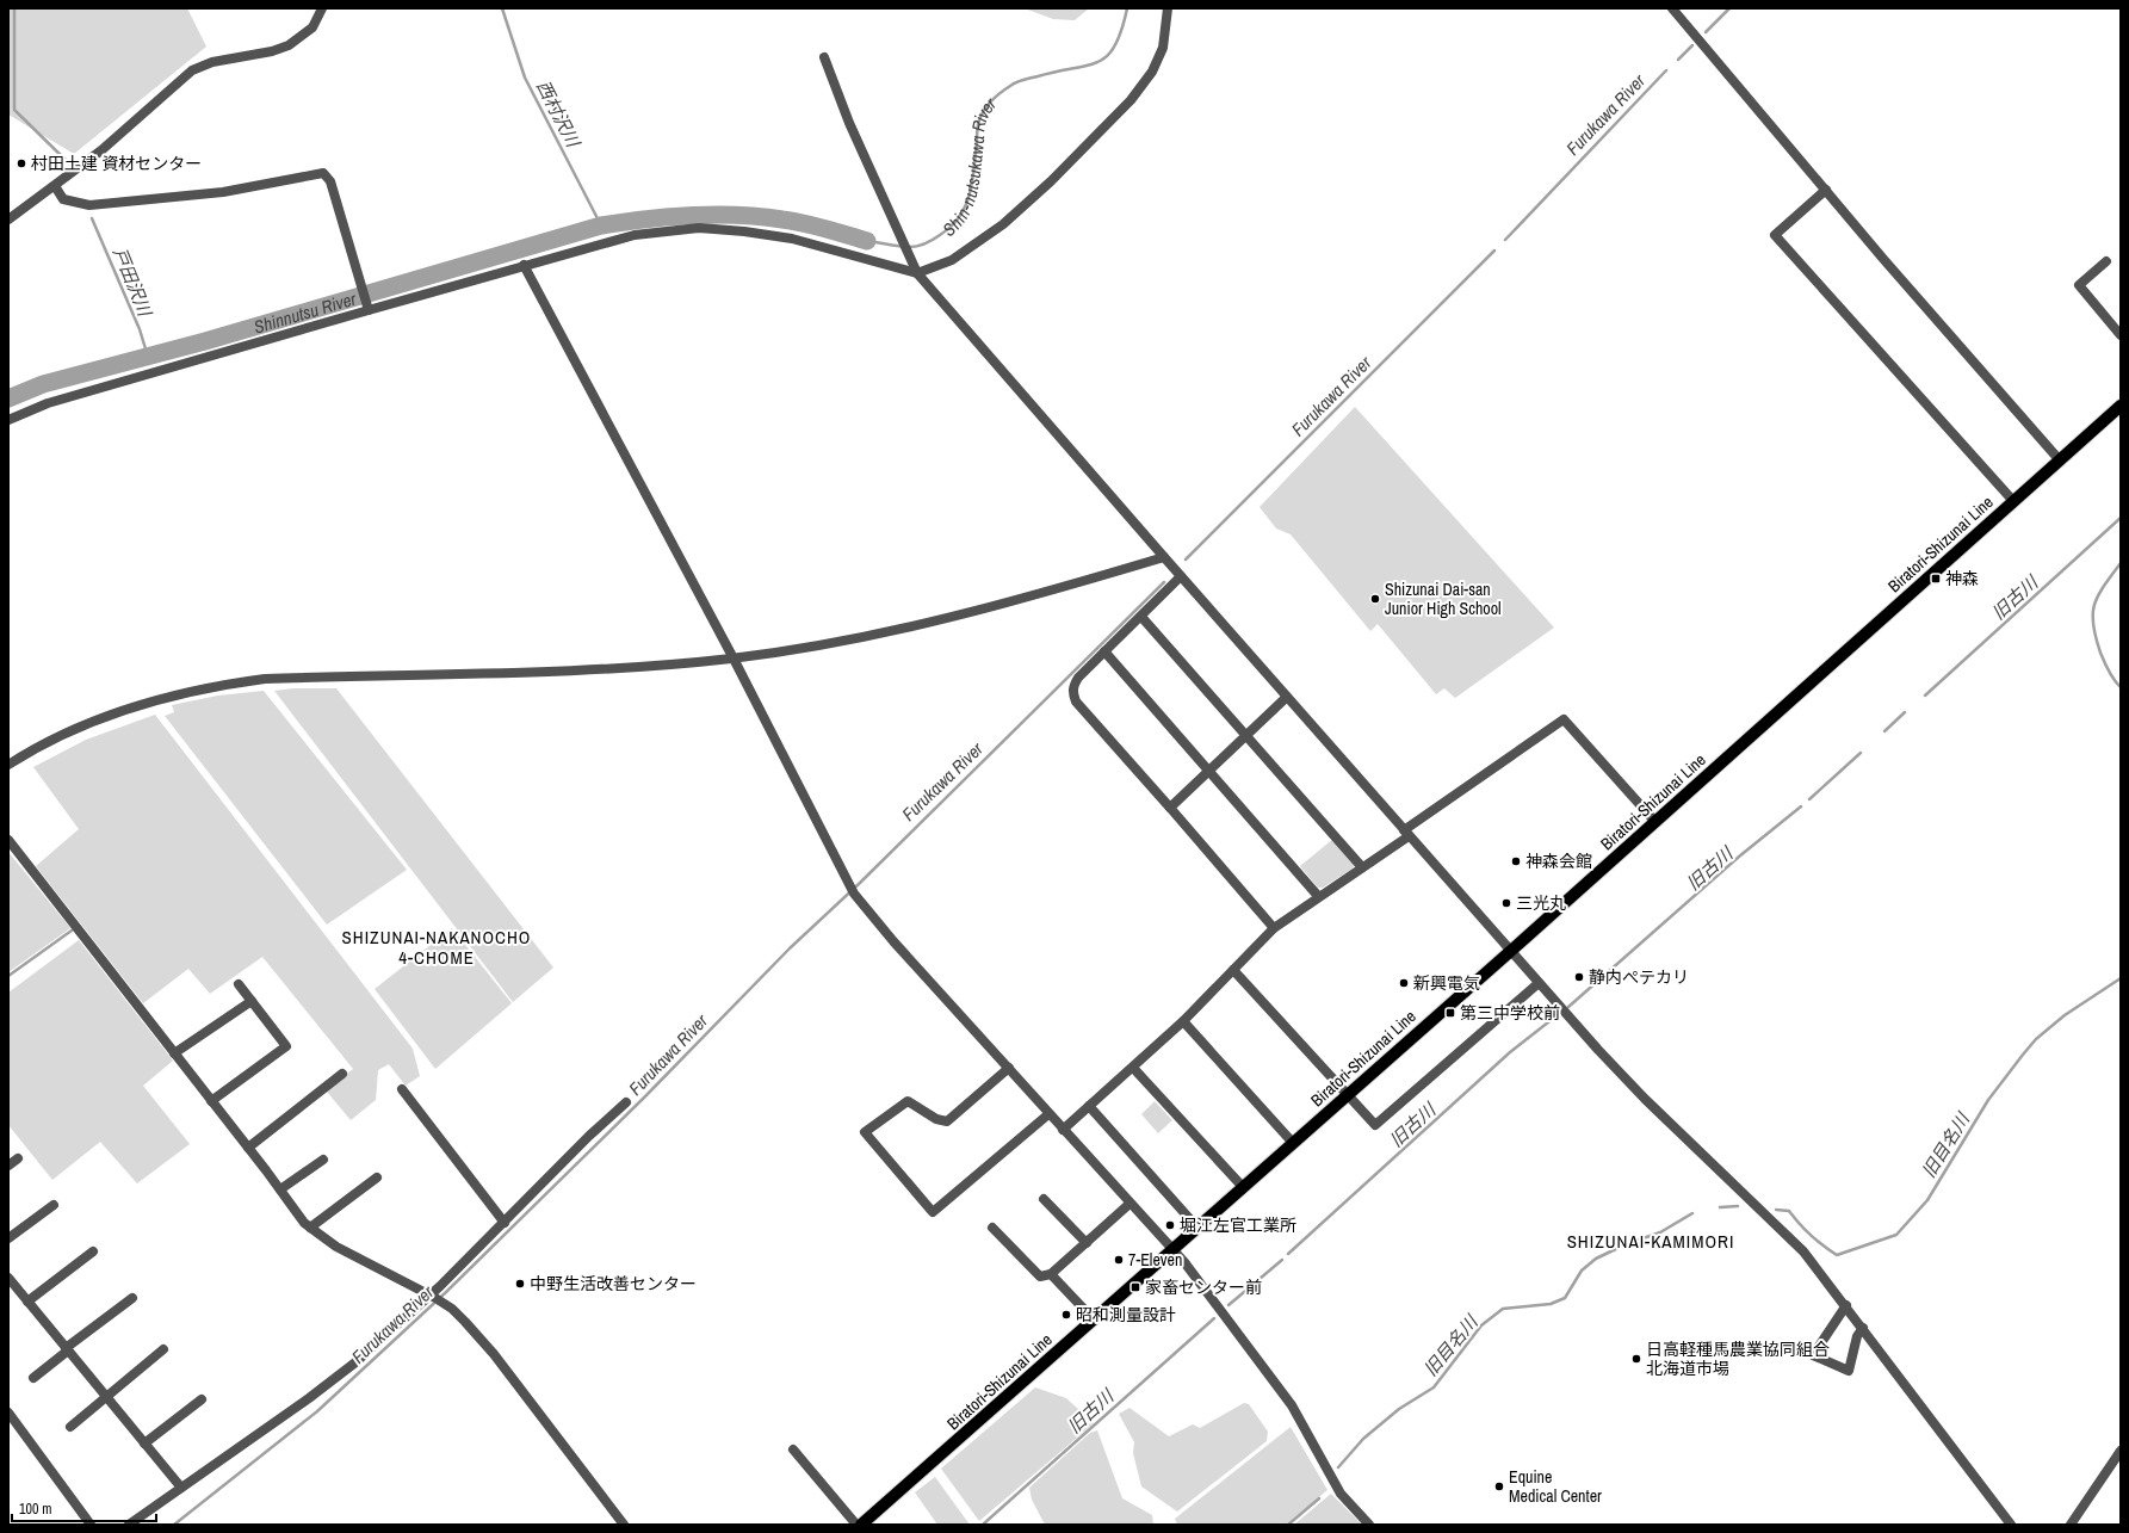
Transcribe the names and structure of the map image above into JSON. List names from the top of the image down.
{
  "streets": {
    "main road": ["Biratori-Shizunai Line"]
  },
  "districts": ["SHIZUNAI-NAKANOCHO 4-CHOME", "SHIZUNAI-KAMIMORI"],
  "water": [
    "西村沢川",
    "Furukawa River",
    "Shin-nutsukawa River",
    "戸田沢川",
    "Shinnutsu River",
    "旧古川",
    "旧目名川"
  ],
  "places": {
    "other": [
      "村田土建 資材センター",
      "Shizunai Dai-san Junior High School",
      "神森会館",
      "三光丸",
      "静内ぺテカリ",
      "新興電気",
      "堀江左官工業所",
      "7-Eleven",
      "中野生活改善センター",
      "昭和測量設計",
      "日高軽種馬農業協同組合 北海道市場",
      "Equine Medical Center"
    ],
    "transit": ["神森", "第三中学校前", "家畜センター前"]
  },
  "scale_bar": "100 m"
}
